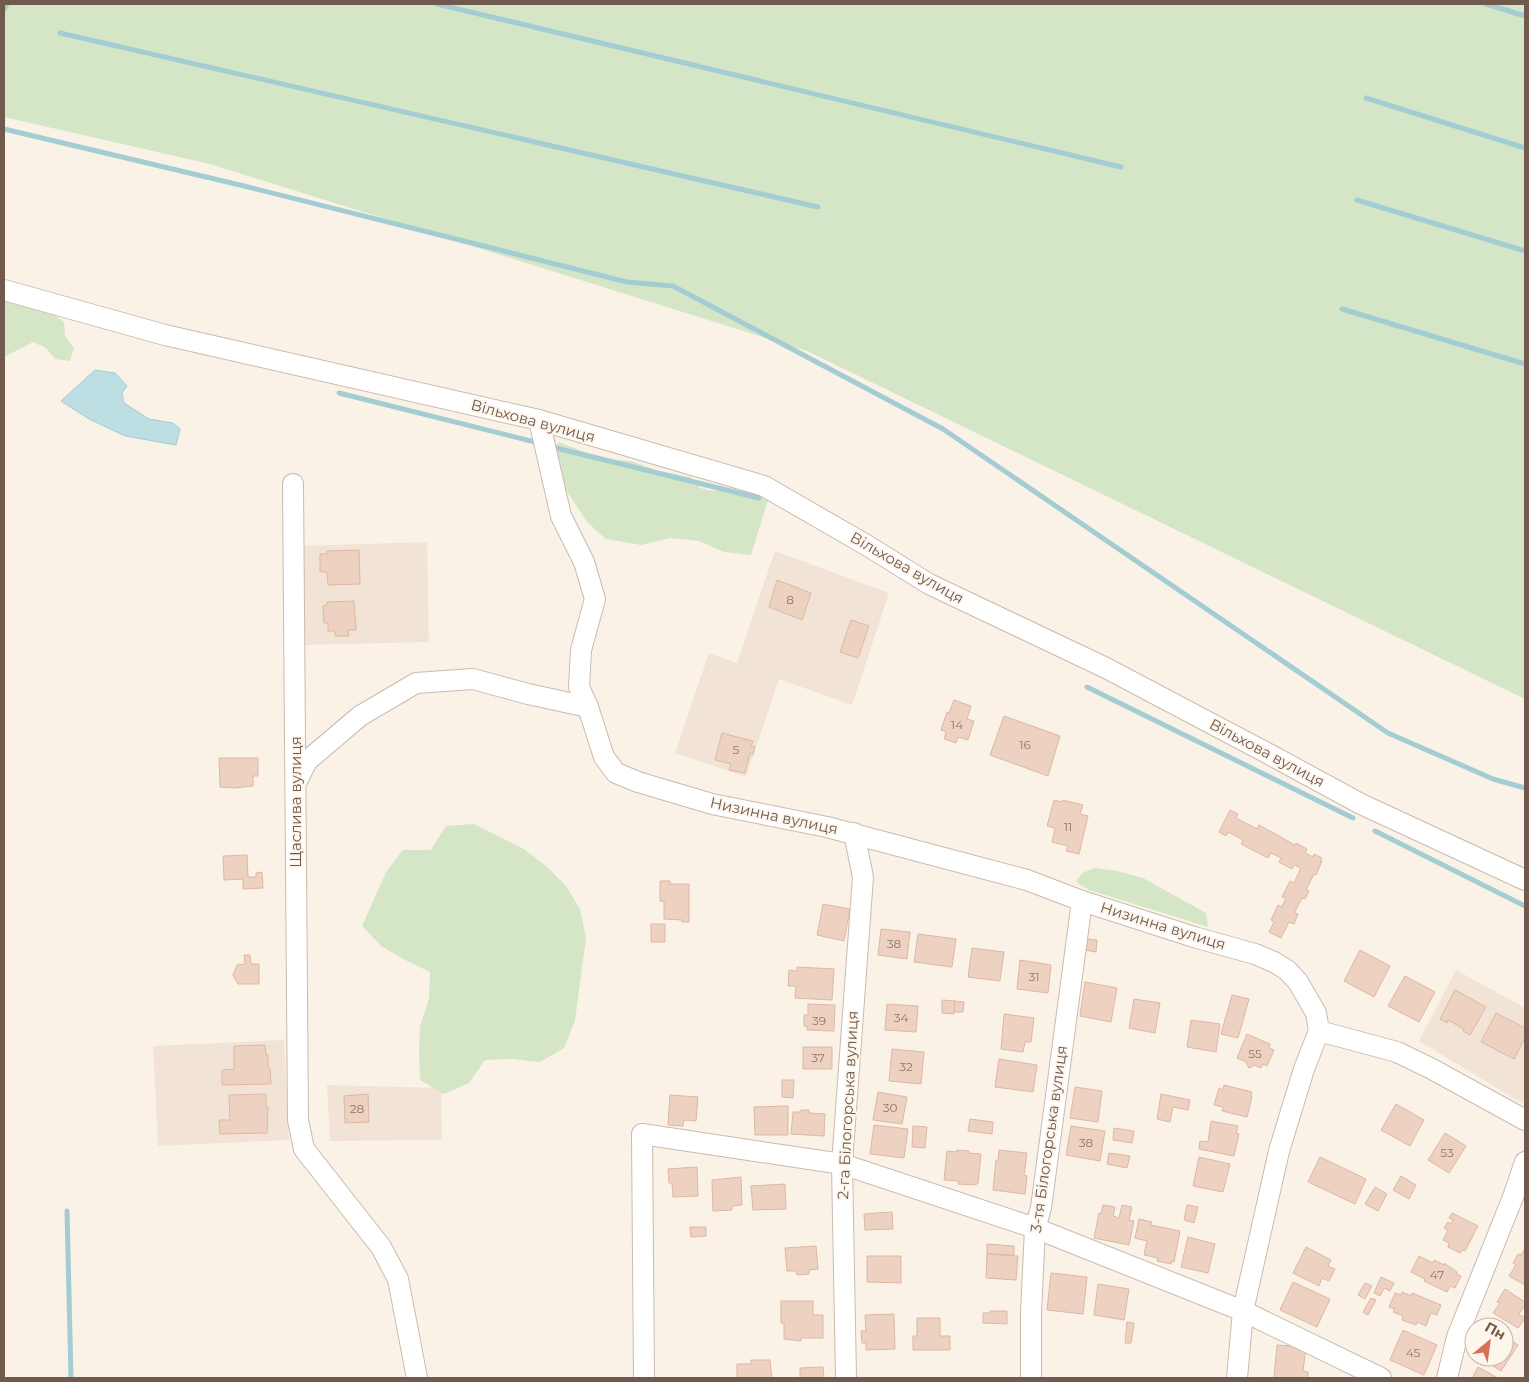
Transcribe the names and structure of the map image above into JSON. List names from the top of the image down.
{
  "streets": {
    "street": [
      "Вільхова вулиця",
      "Щаслива вулиця",
      "Низинна вулиця",
      "2-га Білогорська вулиця",
      "3-тя Білогорська вулиця"
    ]
  },
  "crossings": [
    ["Вільхова вулиця", "Низинна вулиця"],
    ["Низинна вулиця", "2-га Білогорська вулиця"],
    ["Низинна вулиця", "3-тя Білогорська вулиця"]
  ],
  "house_numbers": [
    "8",
    "14",
    "16",
    "5",
    "11",
    "38",
    "31",
    "34",
    "39",
    "55",
    "37",
    "32",
    "30",
    "28",
    "38",
    "53",
    "47",
    "45"
  ],
  "north": "top right"
}
